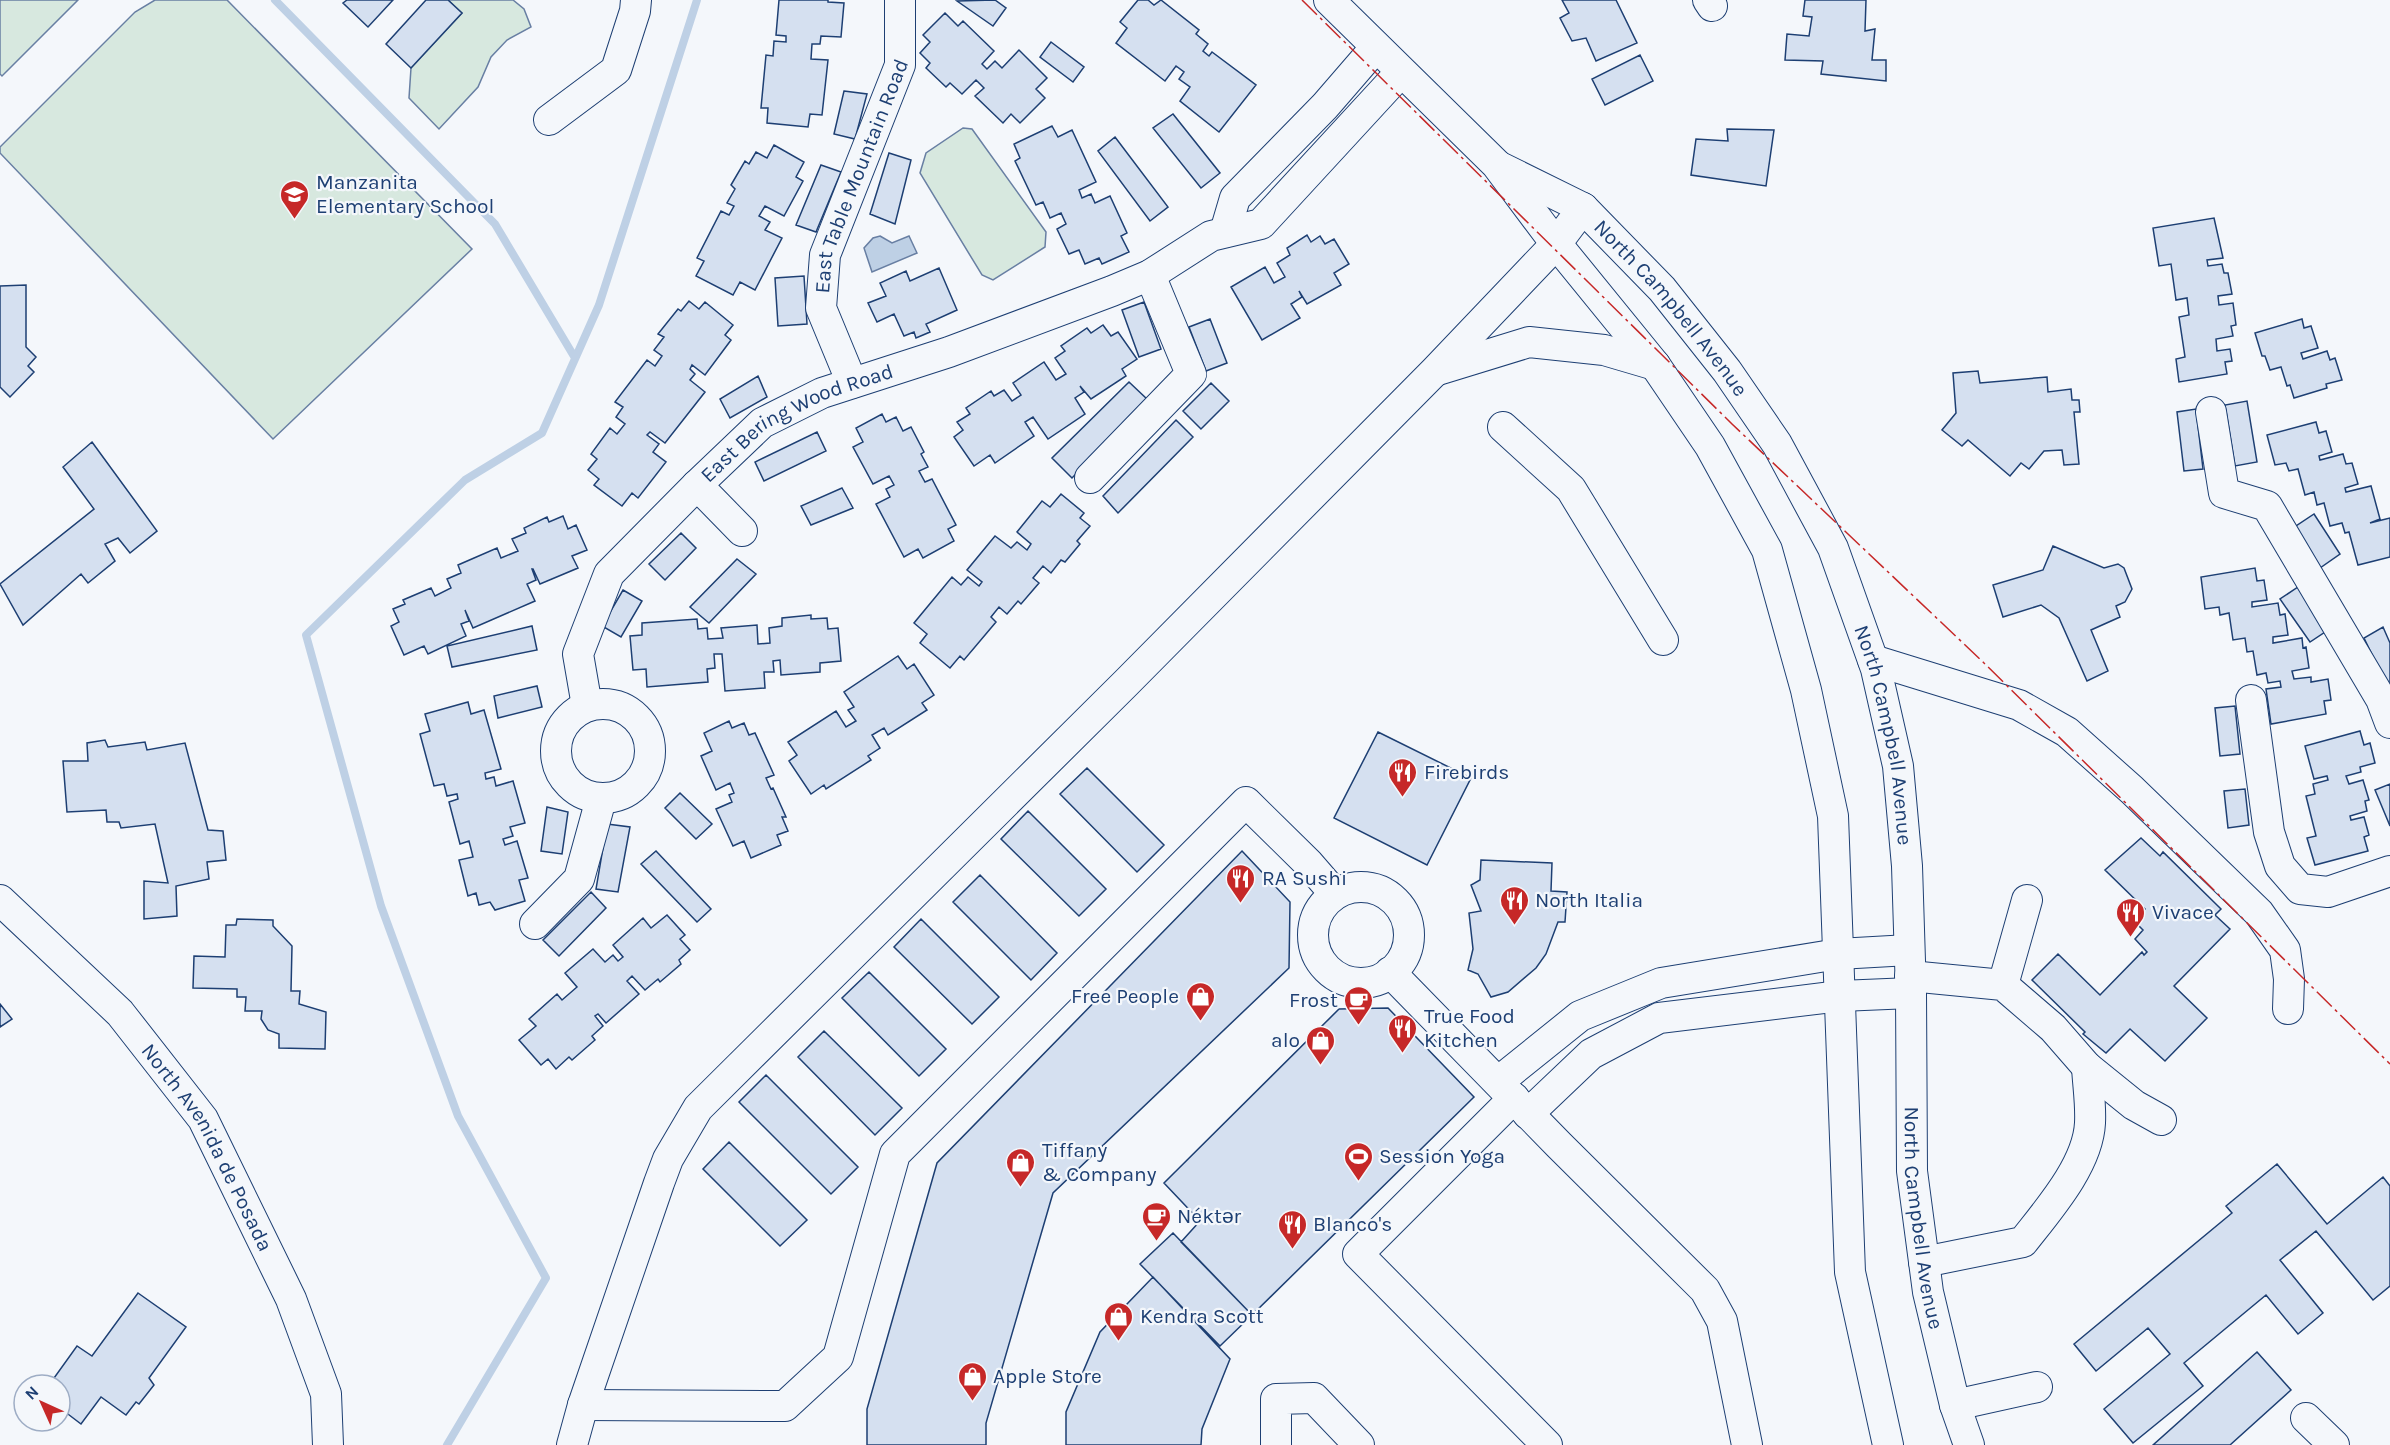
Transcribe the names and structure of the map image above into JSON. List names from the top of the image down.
{
  "streets": {
    "street": [
      "East Table Mountain Road",
      "North Campbell Avenue",
      "East Bering Wood Road",
      "North Avenida de Posada"
    ]
  },
  "crossings": [
    ["East Table Mountain Road", "East Bering Wood Road"]
  ],
  "places": {
    "school or university": ["Manzanita Elementary School"],
    "restaurant": [
      "Firebirds",
      "RA Sushi",
      "North Italia",
      "Vivace",
      "True Food Kitchen",
      "Blanco's"
    ],
    "shop": [
      "Free People",
      "alo",
      "Tiffany & Company",
      "Kendra Scott",
      "Apple Store"
    ],
    "cafe": ["Frost", "Néktər"],
    "sports": ["Session Yoga"]
  },
  "north": "top left"
}
